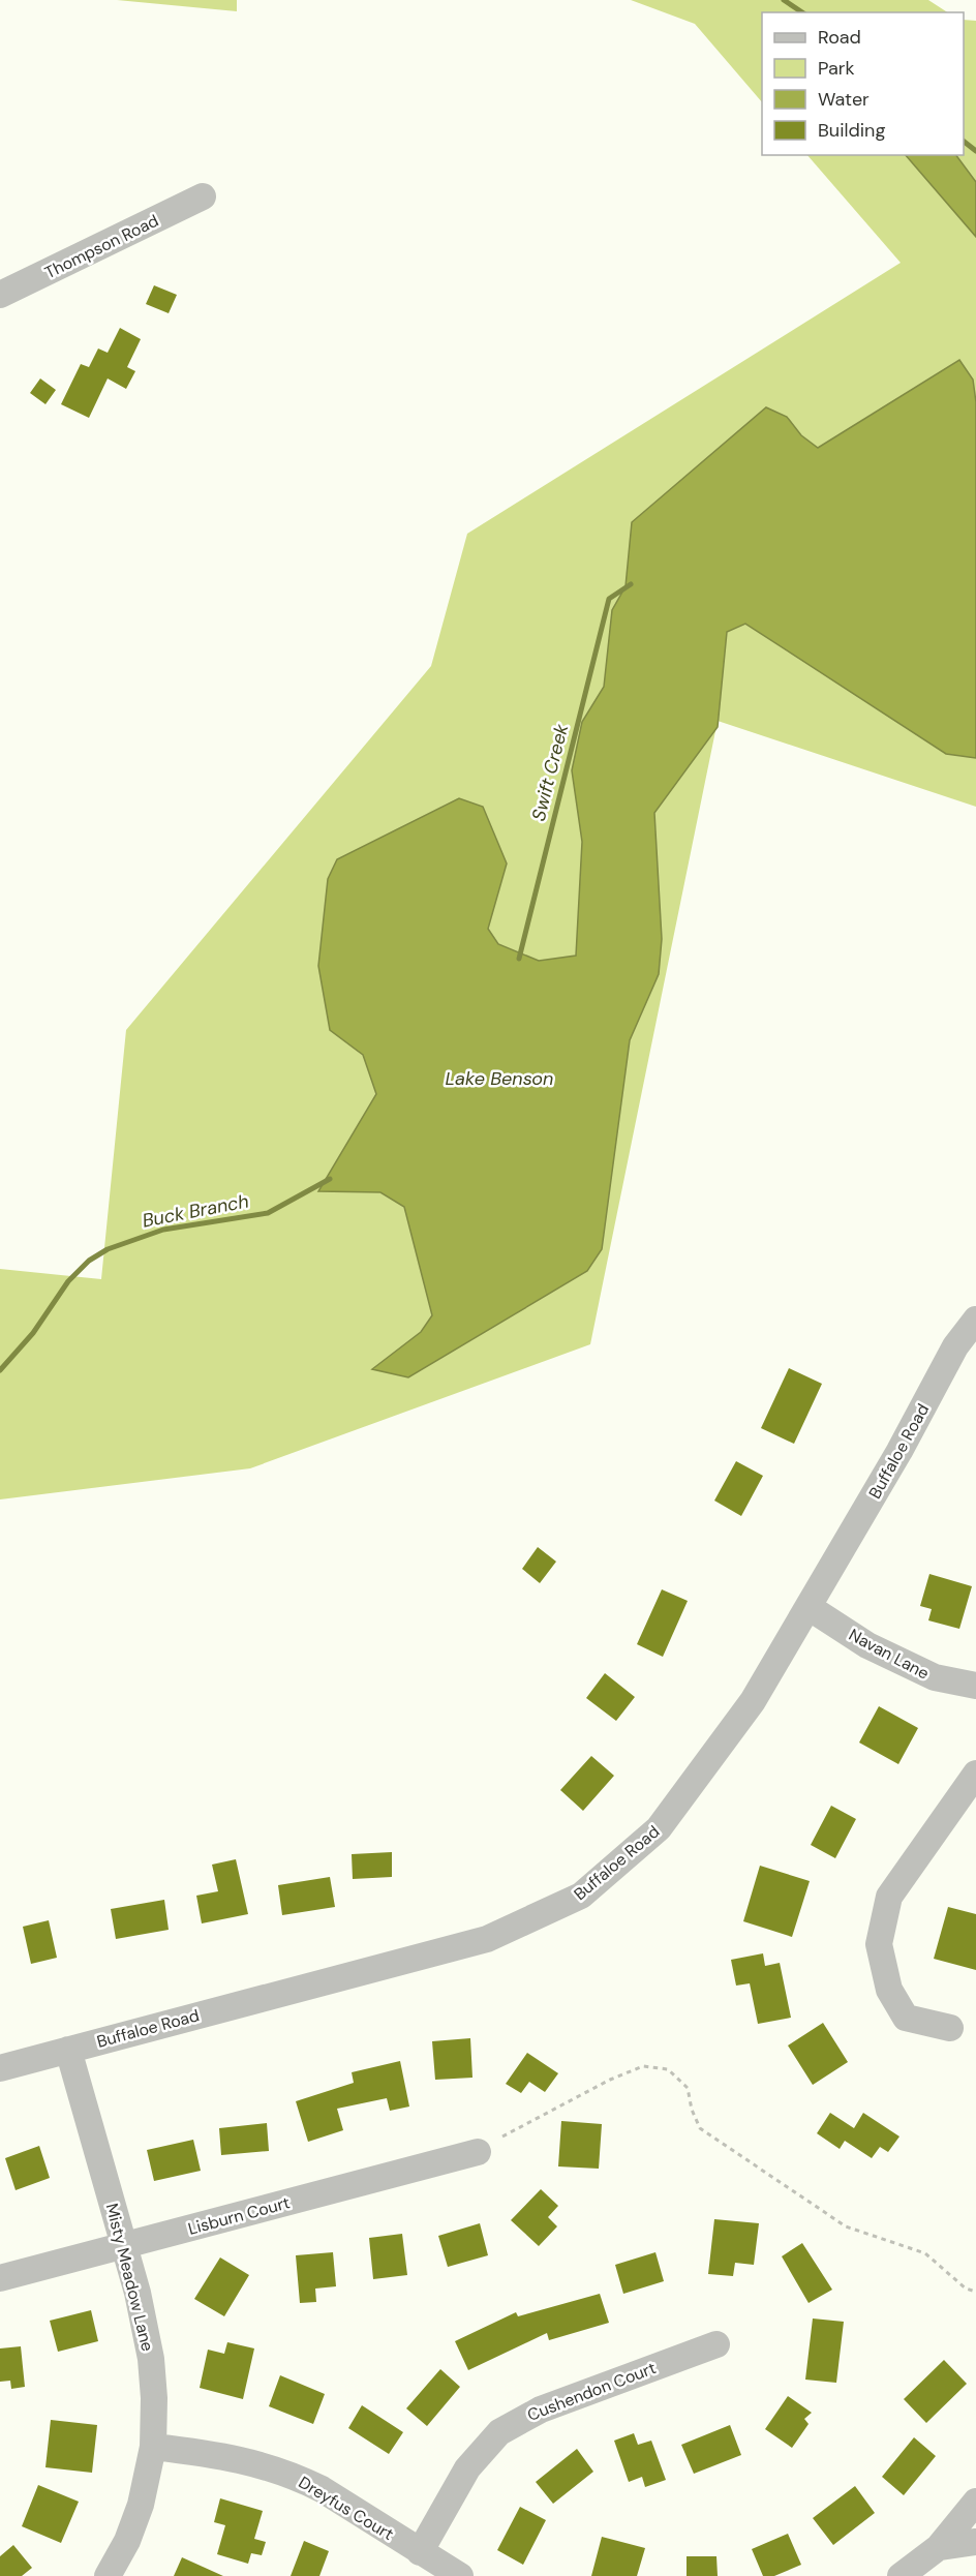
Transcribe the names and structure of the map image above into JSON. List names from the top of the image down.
{
  "streets": {
    "street": [
      "Thompson Road",
      "Buffaloe Road",
      "Navan Lane",
      "Lisburn Court",
      "Misty Meadow Lane",
      "Cushendon Court",
      "Dreyfus Court"
    ]
  },
  "crossings": [
    ["Buffaloe Road", "Navan Lane"],
    ["Buffaloe Road", "Misty Meadow Lane"],
    ["Lisburn Court", "Misty Meadow Lane"],
    ["Misty Meadow Lane", "Dreyfus Court"],
    ["Cushendon Court", "Dreyfus Court"]
  ],
  "water": ["Swift Creek", "Lake Benson", "Buck Branch"],
  "legend": [
    "Road",
    "Park",
    "Water",
    "Building"
  ]
}
